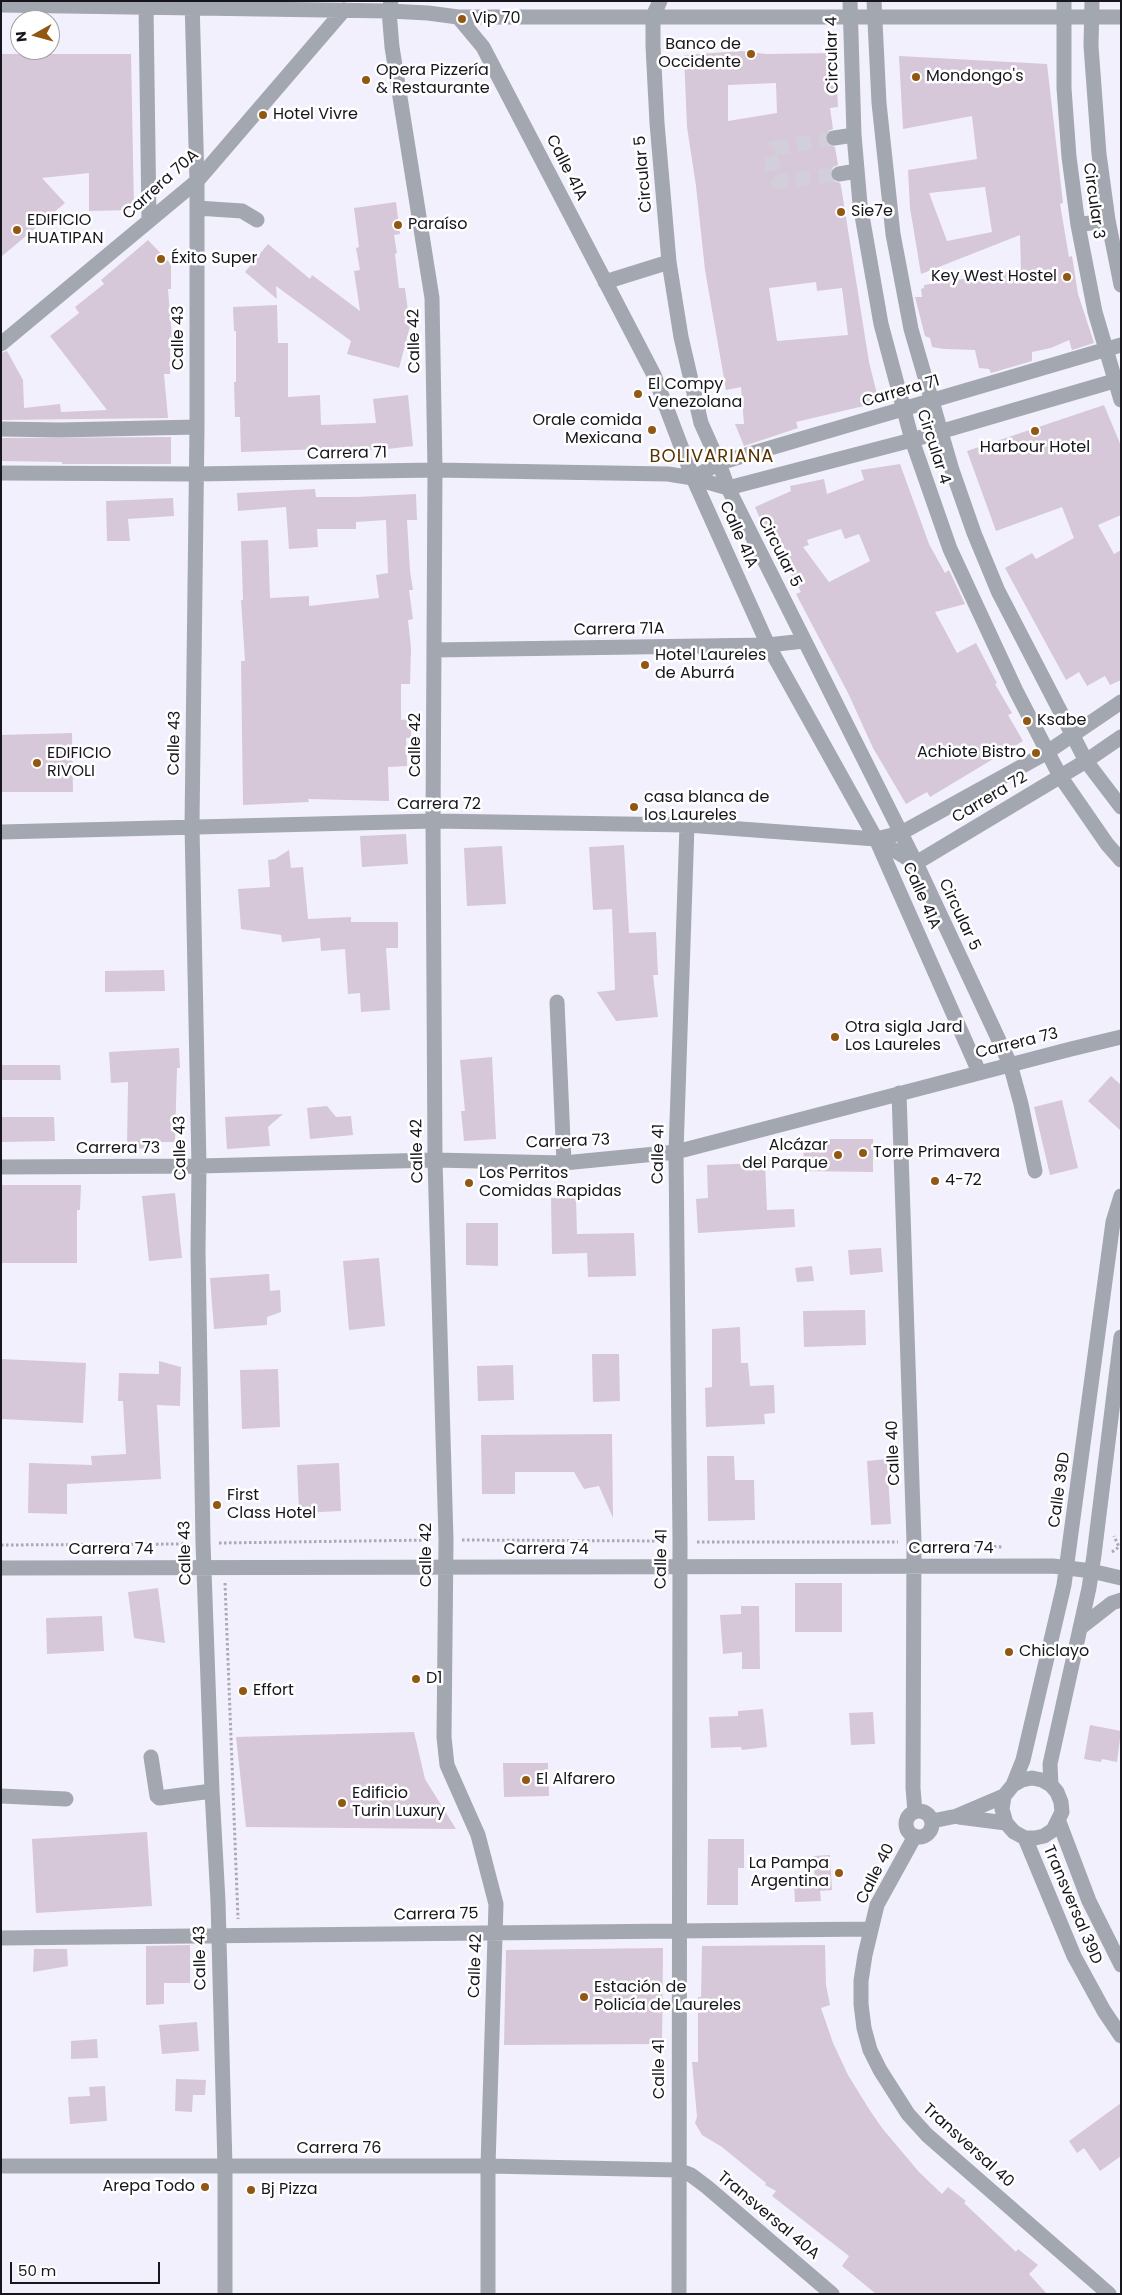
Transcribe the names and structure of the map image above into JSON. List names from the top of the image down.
{
  "streets": {
    "street": [
      "Circular 4",
      "Calle 41A",
      "Circular 5",
      "Carrera 70A",
      "Circular 3",
      "Calle 43",
      "Calle 42",
      "Carrera 71",
      "Carrera 71A",
      "Carrera 72",
      "Carrera 73",
      "Calle 41",
      "Calle 40",
      "Calle 39D",
      "Carrera 74",
      "Transversal 39D",
      "Carrera 75",
      "Transversal 40",
      "Carrera 76",
      "Transversal 40A"
    ]
  },
  "crossings": [
    ["Circular 4", "Carrera 71"],
    ["Circular 4", "Carrera 72"],
    ["Calle 41A", "Carrera 71"],
    ["Calle 41A", "Carrera 71A"],
    ["Calle 41A", "Carrera 72"],
    ["Calle 41A", "Carrera 73"],
    ["Circular 5", "Carrera 71"],
    ["Circular 5", "Carrera 71A"],
    ["Circular 5", "Carrera 72"],
    ["Circular 5", "Carrera 73"],
    ["Carrera 70A", "Calle 43"],
    ["Circular 3", "Carrera 71"],
    ["Calle 43", "Carrera 71"],
    ["Calle 43", "Carrera 72"],
    ["Calle 43", "Carrera 73"],
    ["Calle 43", "Carrera 74"],
    ["Calle 43", "Carrera 75"],
    ["Calle 43", "Carrera 76"],
    ["Calle 42", "Carrera 71"],
    ["Calle 42", "Carrera 71A"],
    ["Calle 42", "Carrera 72"],
    ["Calle 42", "Carrera 73"],
    ["Calle 42", "Carrera 74"],
    ["Calle 42", "Carrera 75"],
    ["Calle 42", "Carrera 76"],
    ["Carrera 72", "Calle 41"],
    ["Carrera 73", "Calle 41"],
    ["Carrera 73", "Calle 40"],
    ["Calle 41", "Carrera 74"],
    ["Calle 41", "Carrera 75"],
    ["Calle 41", "Carrera 76"],
    ["Calle 41", "Transversal 40A"],
    ["Calle 40", "Carrera 74"],
    ["Calle 40", "Carrera 75"],
    ["Calle 40", "Transversal 40"],
    ["Calle 39D", "Carrera 74"],
    ["Calle 39D", "Transversal 39D"],
    ["Carrera 75", "Transversal 40"],
    ["Carrera 76", "Transversal 40A"]
  ],
  "districts": ["BOLIVARIANA"],
  "places": [
    "Vip 70",
    "Banco de Occidente",
    "Mondongo's",
    "Opera Pizzería & Restaurante",
    "Hotel Vivre",
    "Sie7e",
    "Paraíso",
    "EDIFICIO HUATIPAN",
    "Éxito Super",
    "Key West Hostel",
    "El Compy Venezolana",
    "Orale comida Mexicana",
    "Harbour Hotel",
    "Hotel Laureles de Aburrá",
    "Ksabe",
    "Achiote Bistro",
    "EDIFICIO RIVOLI",
    "casa blanca de los Laureles",
    "Otra sigla Jard Los Laureles",
    "Torre Primavera",
    "Alcázar del Parque",
    "4-72",
    "Los Perritos Comidas Rapidas",
    "First Class Hotel",
    "Chiclayo",
    "D1",
    "Effort",
    "El Alfarero",
    "Edificio Turin Luxury",
    "La Pampa Argentina",
    "Estación de Policía de Laureles",
    "Arepa Todo",
    "Bj Pizza"
  ],
  "scale_bar": "50 m",
  "north": "left"
}
